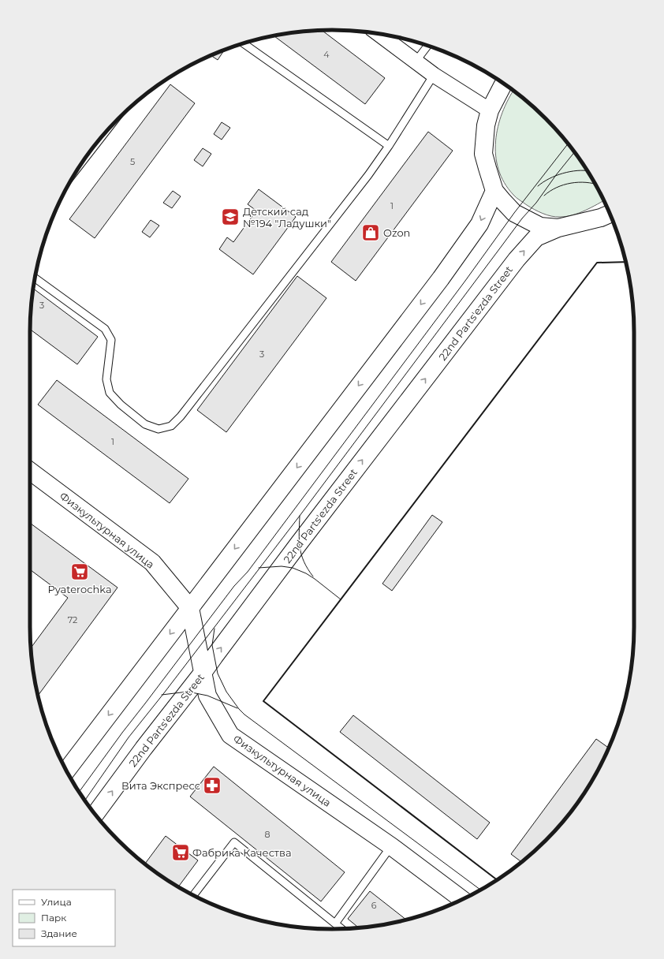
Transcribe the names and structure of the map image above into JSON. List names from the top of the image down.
{
  "streets": {
    "main road": ["22nd Parts'ezda Street", "Физкультурная улица"]
  },
  "crossings": [
    ["22nd Parts'ezda Street", "Физкультурная улица"]
  ],
  "places": {
    "school or university": ["Детский сад №194 \"Ладушки\""],
    "shop": ["Ozon"],
    "supermarket": ["Pyaterochka", "Фабрика Качества"],
    "pharmacy": ["Вита Экспресс"]
  },
  "house_numbers": [
    "4",
    "5",
    "1",
    "3",
    "3",
    "1",
    "72",
    "8",
    "6"
  ],
  "legend": ["Улица", "Парк", "Здание"]
}
